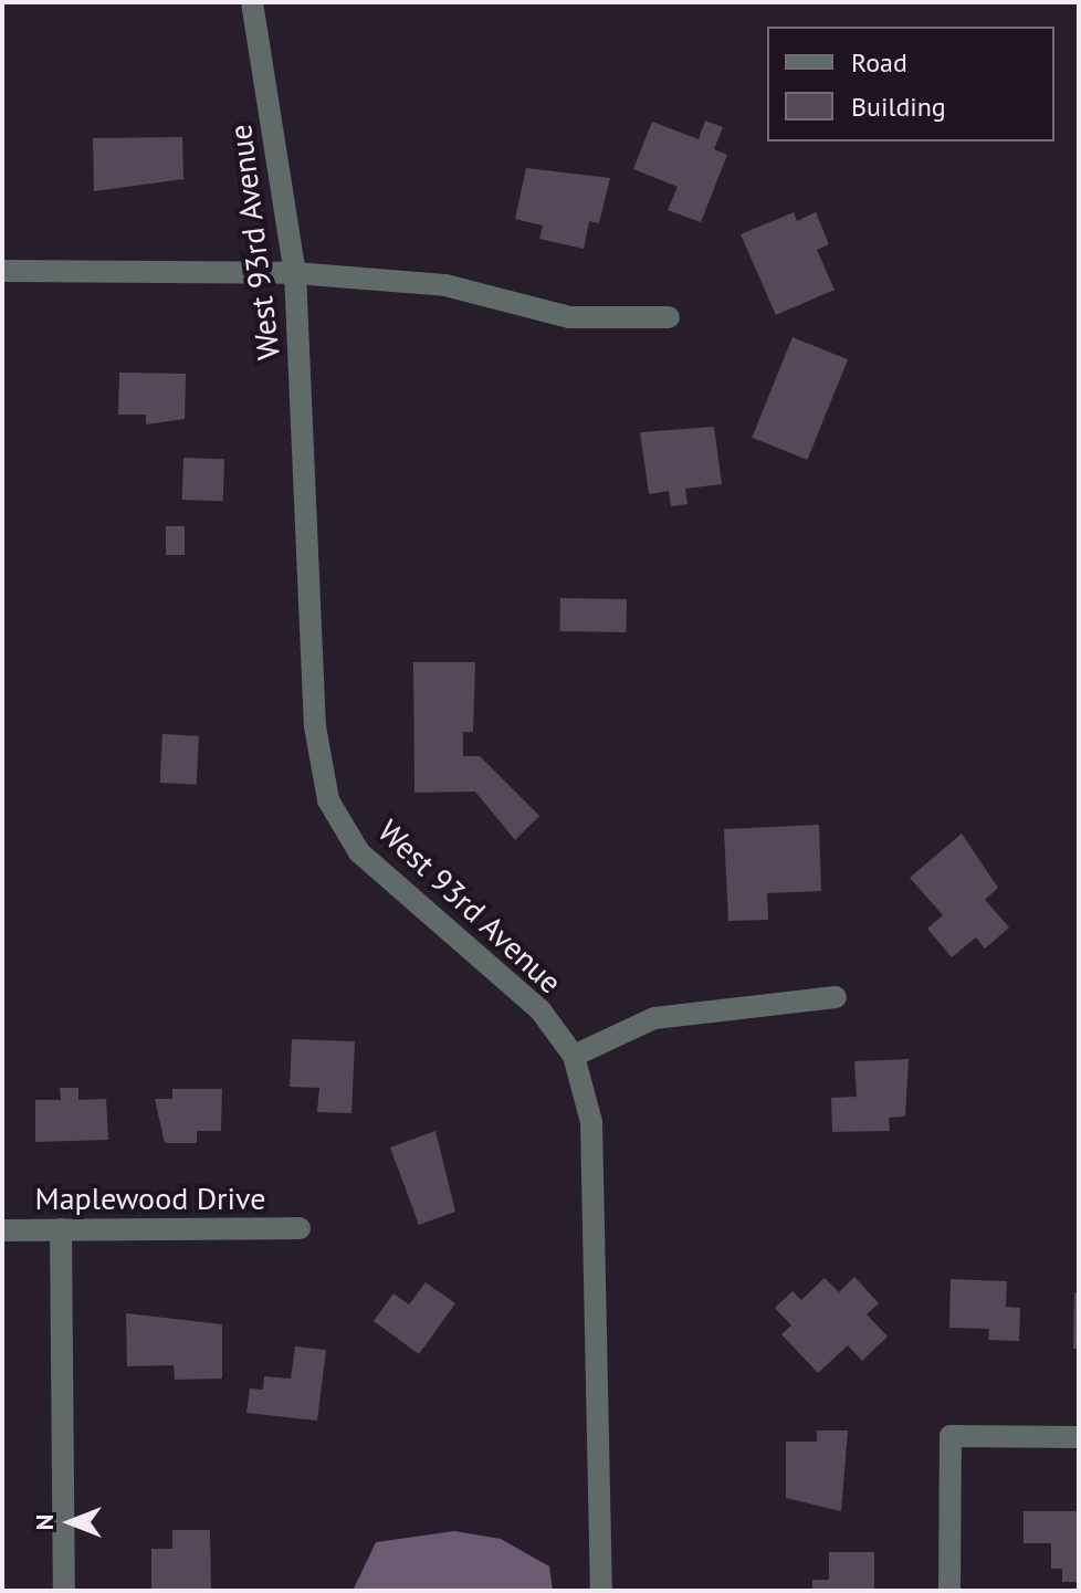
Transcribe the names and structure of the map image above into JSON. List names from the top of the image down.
{
  "streets": {
    "street": ["West 93rd Avenue", "Maplewood Drive"]
  },
  "legend": ["Road", "Building"],
  "north": "left"
}
